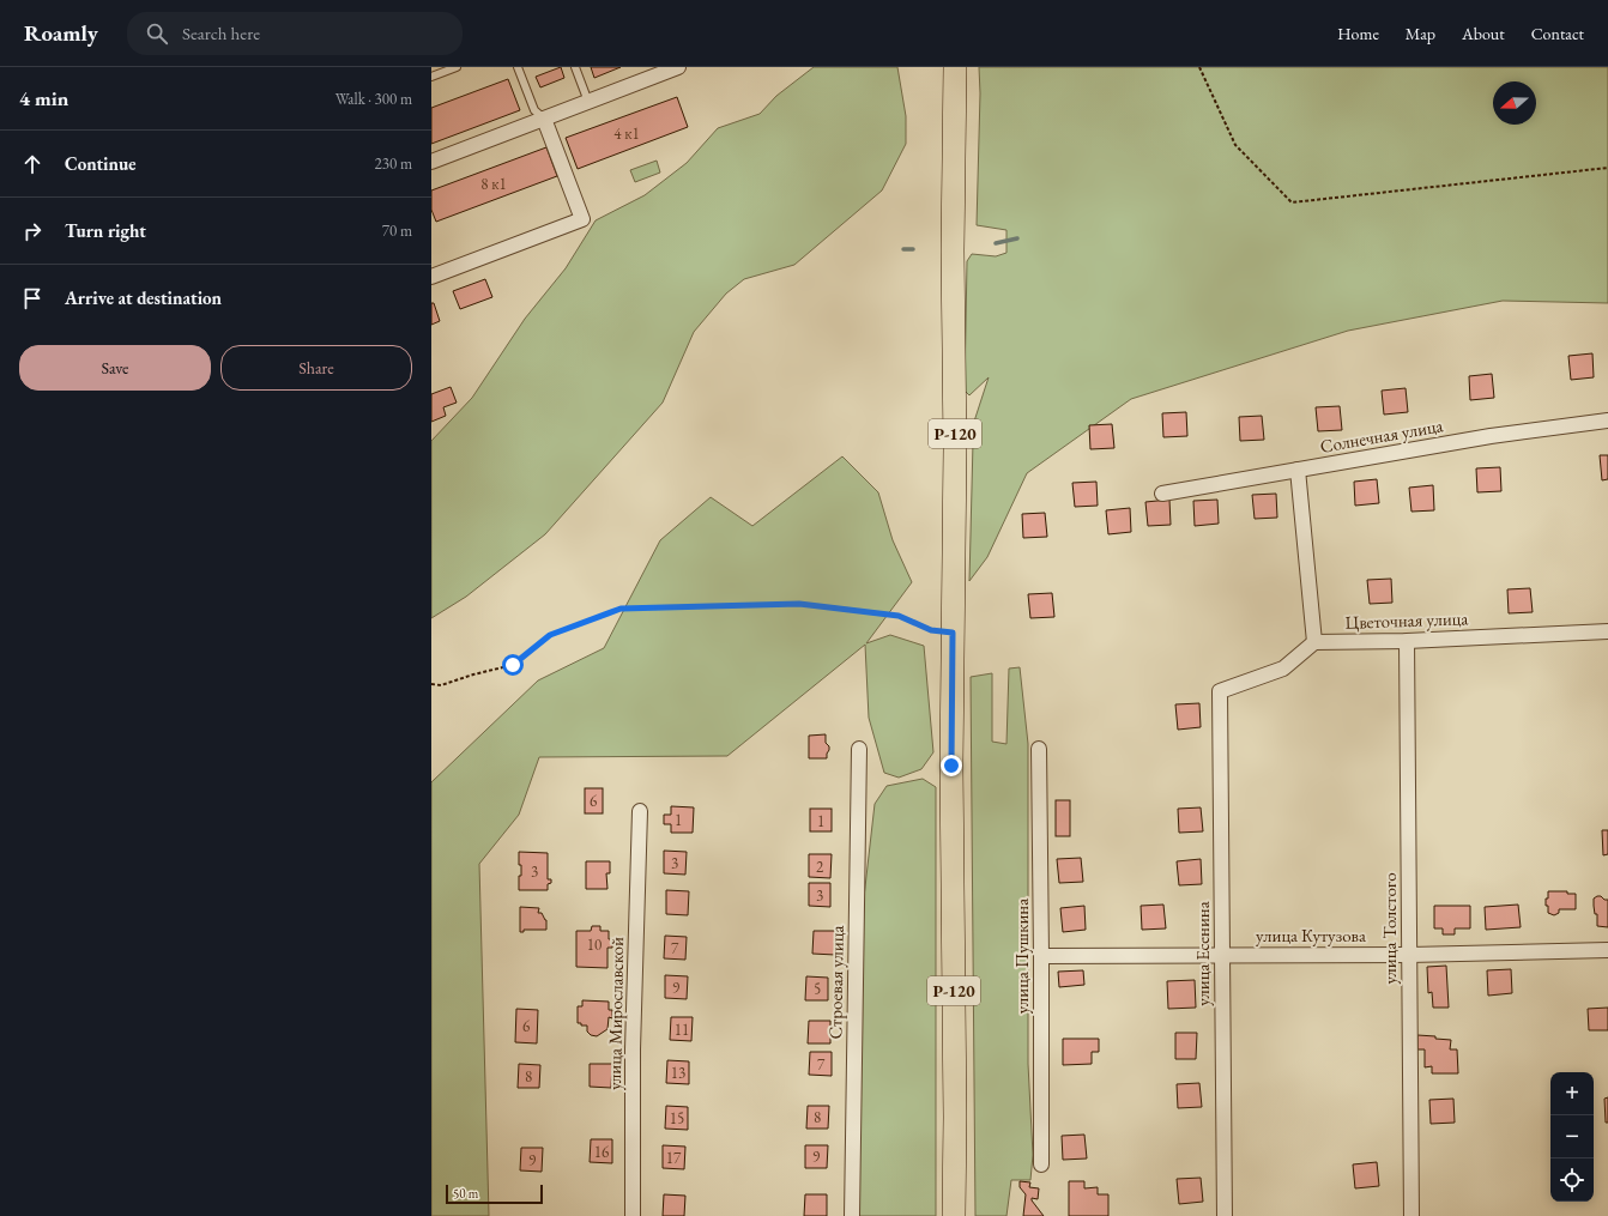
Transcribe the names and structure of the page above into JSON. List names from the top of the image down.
{
  "streets": {
    "main road": ["Р-120"],
    "street": [
      "Солнечная улица",
      "Цветочная улица",
      "улица Толстого",
      "улица Кутузова",
      "улица Есенина",
      "улица Пушкина",
      "Строевая улица",
      "улица Мирославской"
    ]
  },
  "crossings": [
    ["Цветочная улица", "улица Толстого"],
    ["Цветочная улица", "улица Есенина"],
    ["улица Толстого", "улица Кутузова"],
    ["улица Кутузова", "улица Есенина"],
    ["улица Кутузова", "улица Пушкина"]
  ],
  "house_numbers": [
    "4 к1",
    "8 к1",
    "6",
    "1",
    "1",
    "3",
    "2",
    "3",
    "3",
    "10",
    "7",
    "9",
    "5",
    "6",
    "11",
    "7",
    "13",
    "8",
    "8",
    "15",
    "16",
    "9",
    "17",
    "9"
  ],
  "scale_bar": "50 m",
  "north": "left",
  "page": {
    "header": "Roamly",
    "search": "Search here",
    "nav": [
      "Home",
      "Map",
      "About",
      "Contact"
    ],
    "heading": ["4 min", "Walk · 300 m"],
    "list": [
      ["Continue", "230 m"],
      ["Turn right", "70 m"],
      "Arrive at destination"
    ],
    "buttons": ["Save", "Share"],
    "map_buttons": ["+", "−"],
    "scale": "50 m"
  }
}
